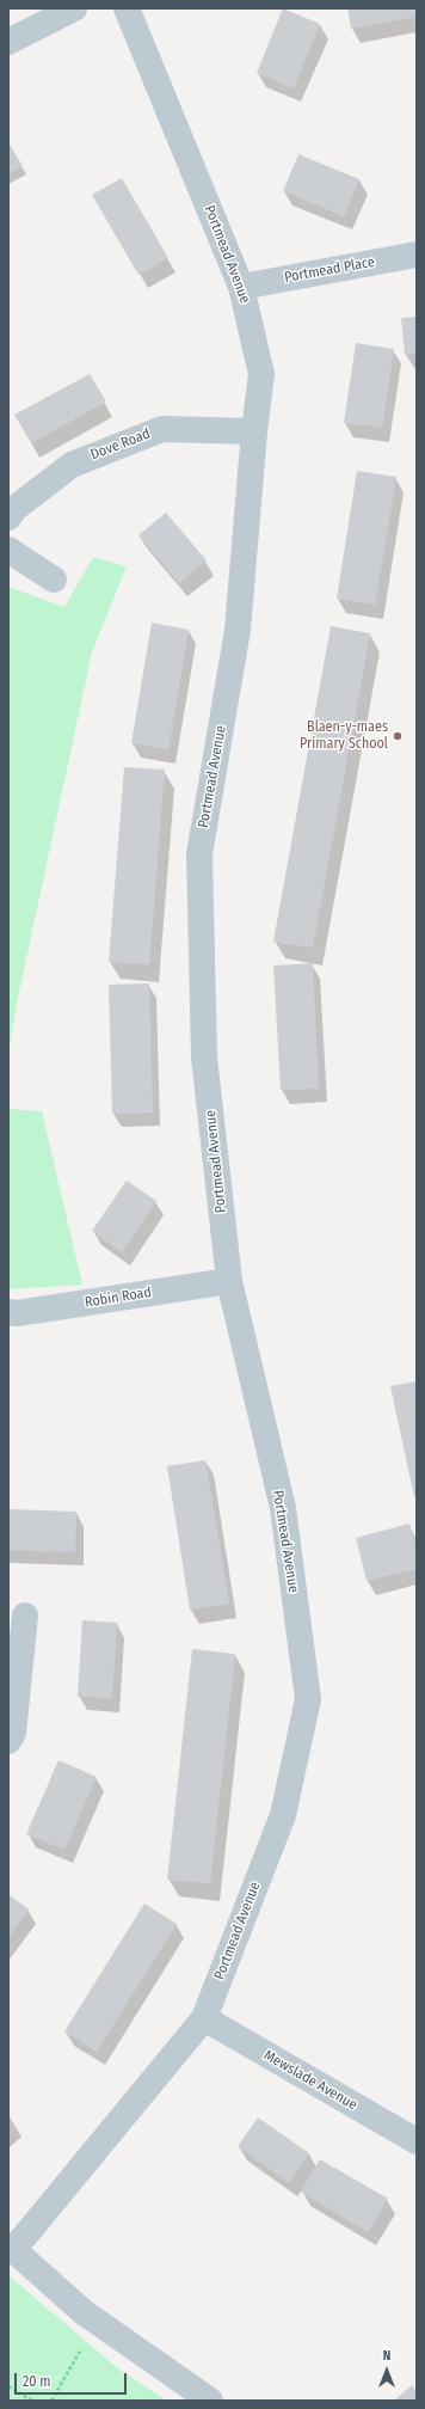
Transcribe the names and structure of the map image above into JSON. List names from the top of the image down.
{
  "streets": {
    "street": [
      "Portmead Avenue",
      "Portmead Place",
      "Dove Road",
      "Robin Road",
      "Mewslade Avenue"
    ]
  },
  "crossings": [
    ["Portmead Avenue", "Portmead Place"],
    ["Portmead Avenue", "Dove Road"],
    ["Portmead Avenue", "Robin Road"],
    ["Portmead Avenue", "Mewslade Avenue"]
  ],
  "places": ["Blaen-y-maes Primary School"],
  "scale_bar": "20 m",
  "north": "top"
}
